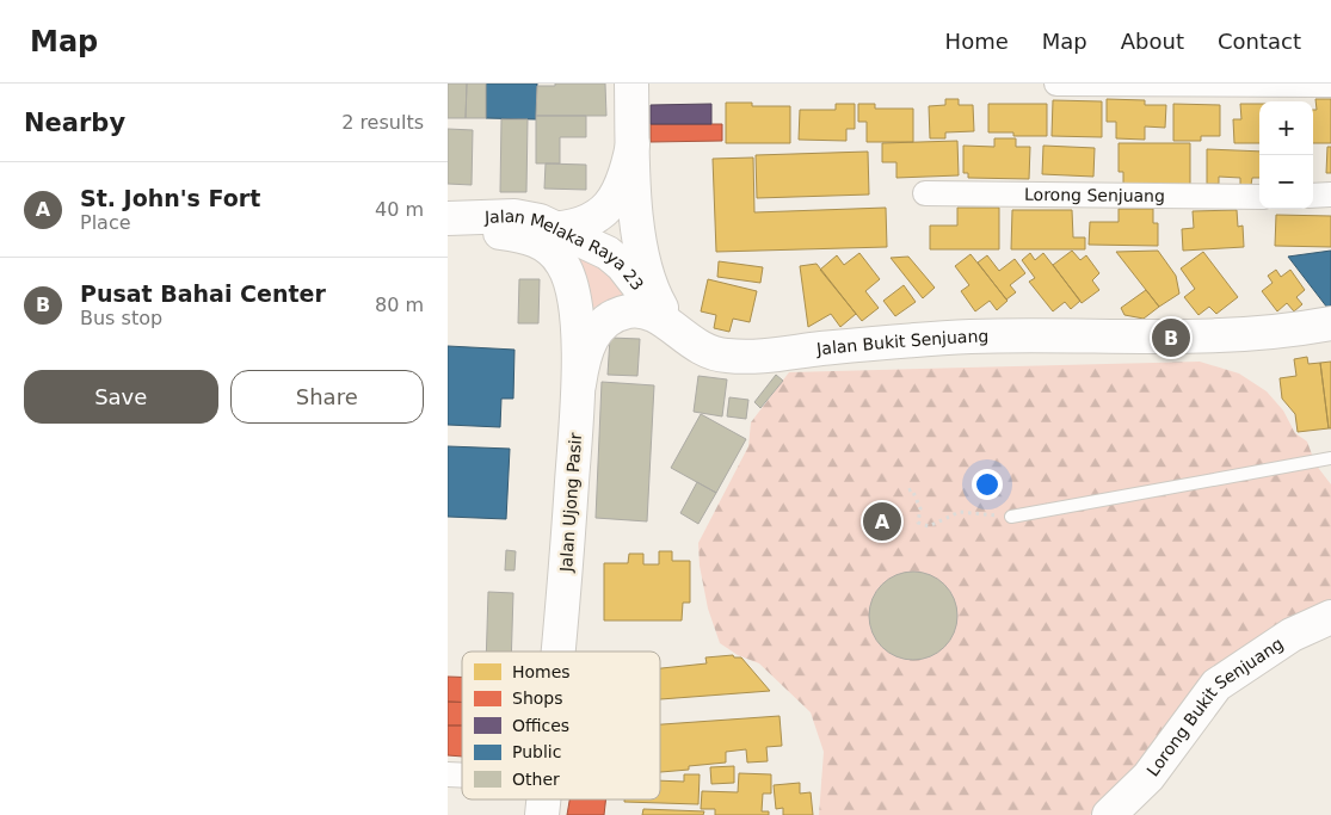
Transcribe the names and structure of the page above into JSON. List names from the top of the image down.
{
  "streets": {
    "main road": [
      "Jalan Melaka Raya 23",
      "Jalan Bukit Senjuang",
      "Jalan Ujong Pasir",
      "Lorong Bukit Senjuang"
    ],
    "street": ["Lorong Senjuang"]
  },
  "crossings": [
    ["Jalan Melaka Raya 23", "Jalan Bukit Senjuang"],
    ["Jalan Melaka Raya 23", "Jalan Ujong Pasir"]
  ],
  "legend": [
    "Homes",
    "Shops",
    "Offices",
    "Public",
    "Other"
  ],
  "page": {
    "header": "Map",
    "nav": [
      "Home",
      "Map",
      "About",
      "Contact"
    ],
    "heading": ["Nearby", "2 results"],
    "map_buttons": ["+", "−"],
    "list": [
      {
        "mark": "A",
        "name": "St. John's Fort",
        "note": "Place",
        "value": "40 m"
      },
      {
        "mark": "B",
        "name": "Pusat Bahai Center",
        "note": "Bus stop",
        "value": "80 m"
      }
    ],
    "pins": ["B", "A"],
    "buttons": ["Save", "Share"]
  }
}
